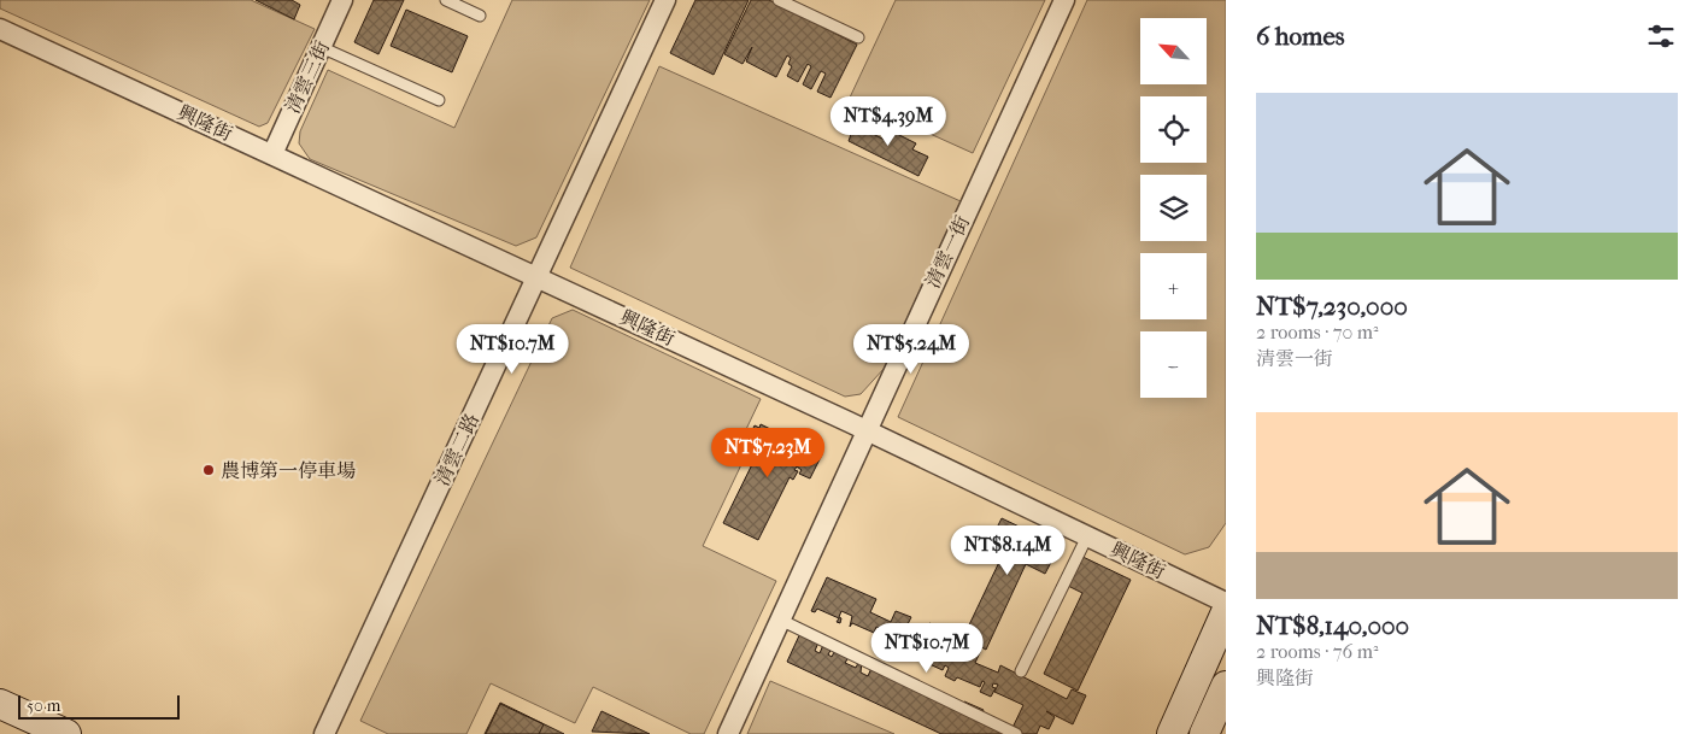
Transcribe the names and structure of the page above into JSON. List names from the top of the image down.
{
  "streets": {
    "street": [
      "清雲三街",
      "興隆街",
      "清雲一街",
      "清雲二路"
    ]
  },
  "crossings": [
    ["清雲三街", "興隆街"],
    ["興隆街", "清雲一街"],
    ["興隆街", "清雲二路"]
  ],
  "places": ["農博第一停車場"],
  "scale_bar": "50 m",
  "north": "top left",
  "page": {
    "heading": "6 homes",
    "map_buttons": ["+", "−"],
    "list": [
      {
        "name": "NT$7,230,000",
        "note": "2 rooms · 70 m² · 清雲一街"
      },
      {
        "name": "NT$8,140,000",
        "note": "2 rooms · 76 m² · 興隆街"
      }
    ],
    "price": [
      "NT$4.39M",
      "NT$10.7M",
      "NT$5.24M",
      "NT$7.23M",
      "NT$8.14M",
      "NT$10.7M"
    ],
    "scale": "50 m"
  }
}
